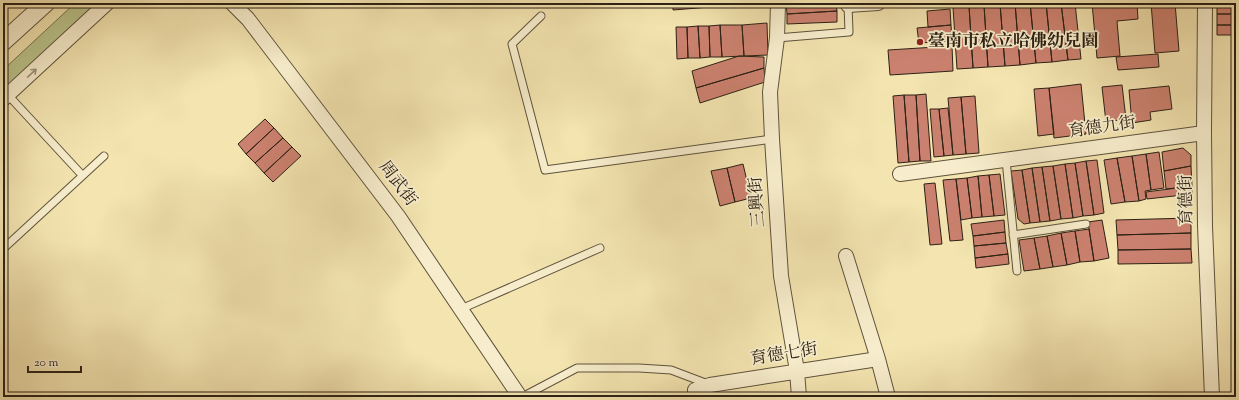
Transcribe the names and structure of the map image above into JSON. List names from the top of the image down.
{
  "streets": {
    "street": [
      "育德九街",
      "周武街",
      "育德街",
      "三興街",
      "育德七街"
    ]
  },
  "crossings": [
    ["育德九街", "育德街"],
    ["三興街", "育德七街"]
  ],
  "places": ["臺南市私立哈佛幼兒園"],
  "scale_bar": "20 m"
}
